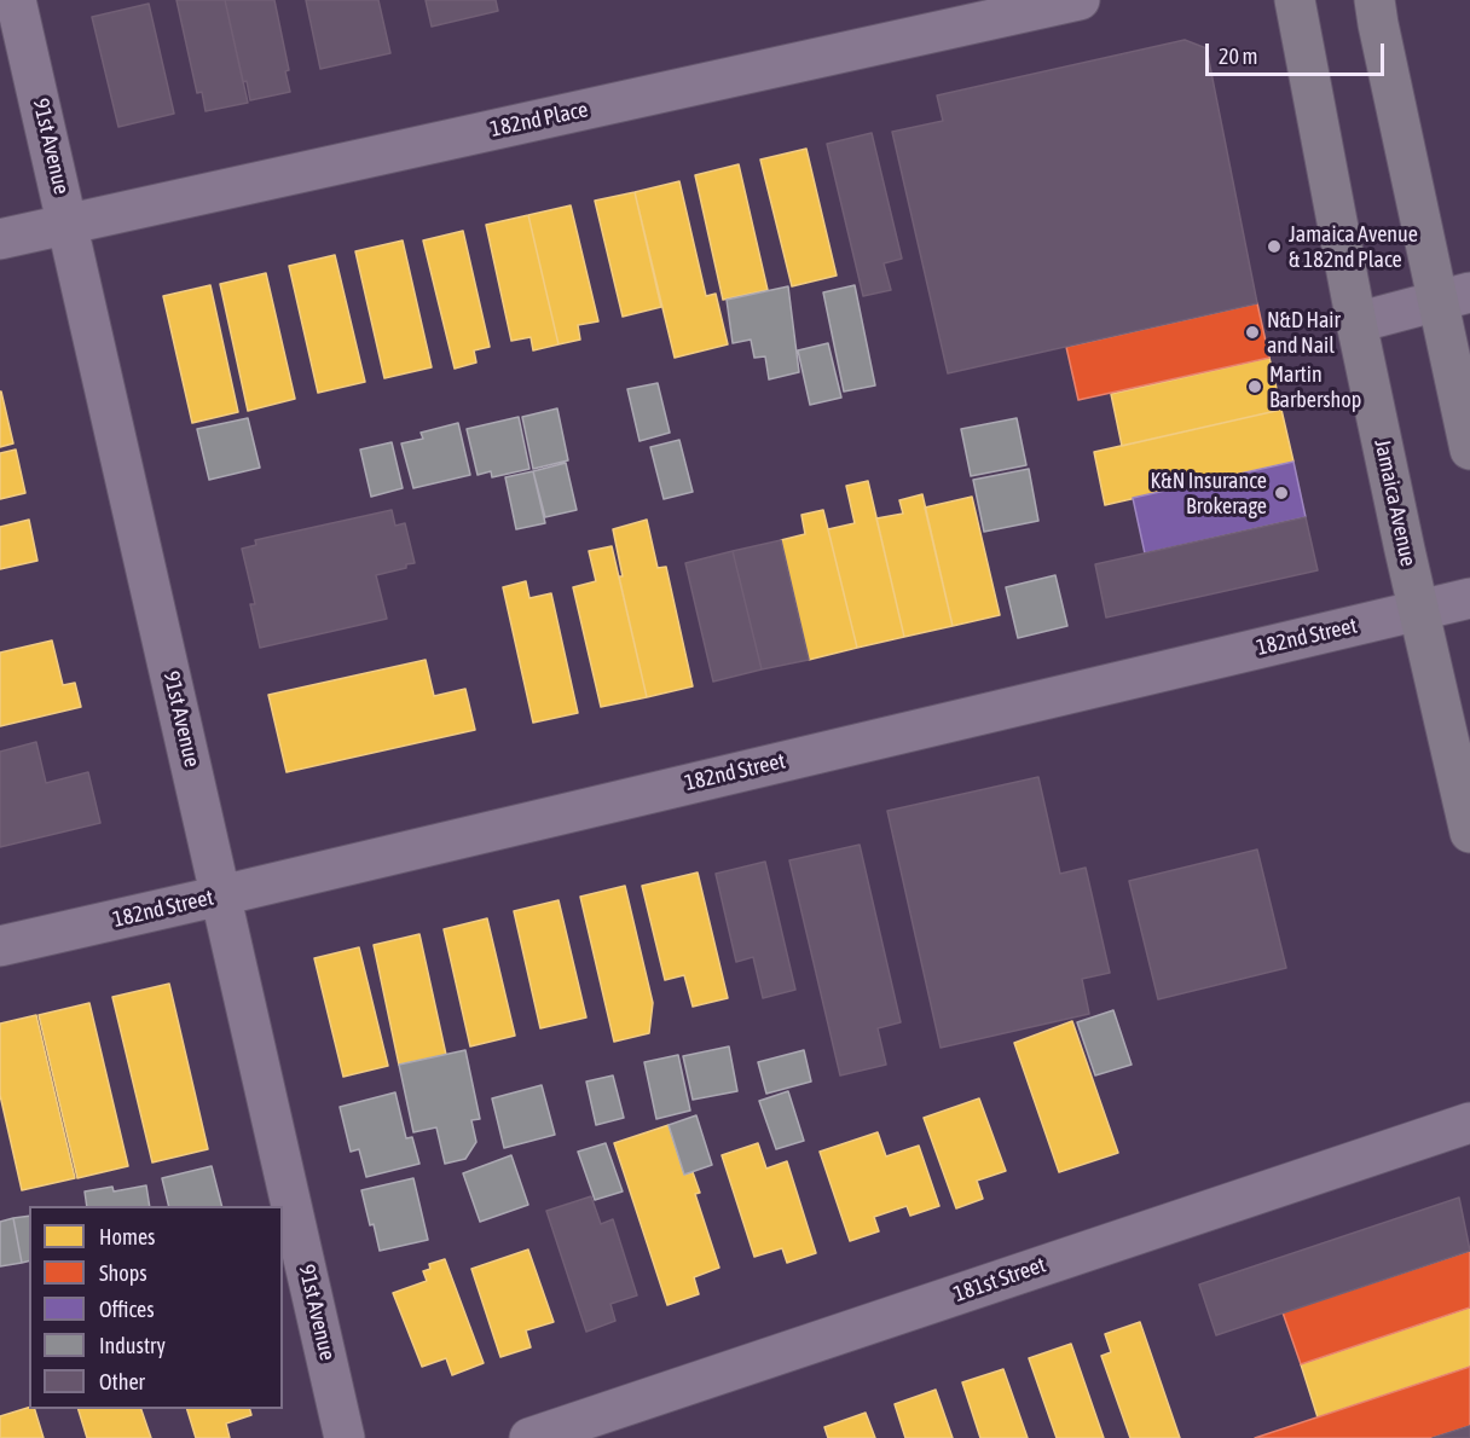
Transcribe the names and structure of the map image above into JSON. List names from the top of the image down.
{
  "streets": {
    "main road": ["Jamaica Avenue"],
    "street": [
      "182nd Place",
      "91st Avenue",
      "182nd Street",
      "181st Street"
    ]
  },
  "crossings": [
    ["182nd Place", "91st Avenue"],
    ["91st Avenue", "182nd Street"],
    ["Jamaica Avenue", "182nd Street"]
  ],
  "places": [
    "Jamaica Avenue & 182nd Place",
    "N&D Hair and Nail",
    "Martin Barbershop",
    "K&N Insurance Brokerage"
  ],
  "legend": [
    "Homes",
    "Shops",
    "Offices",
    "Industry",
    "Other"
  ],
  "scale_bar": "20 m"
}
